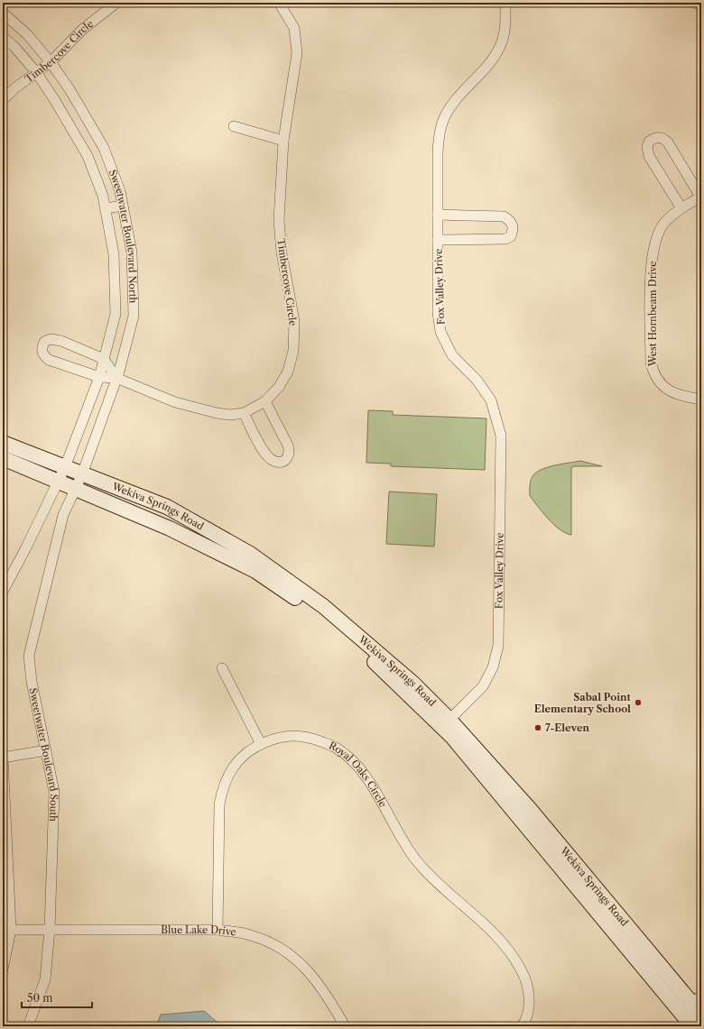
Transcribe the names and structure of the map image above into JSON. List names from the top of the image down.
{
  "streets": {
    "main road": ["Wekiva Springs Road"],
    "street": [
      "Timbercove Circle",
      "Sweetwater Boulevard North",
      "Fox Valley Drive",
      "West Hornbeam Drive",
      "Sweetwater Boulevard South",
      "Royal Oaks Circle",
      "Blue Lake Drive"
    ]
  },
  "crossings": [
    ["Timbercove Circle", "Sweetwater Boulevard North"],
    ["Sweetwater Boulevard North", "Wekiva Springs Road"],
    ["Sweetwater Boulevard North", "Sweetwater Boulevard South"],
    ["Fox Valley Drive", "Wekiva Springs Road"],
    ["Wekiva Springs Road", "Sweetwater Boulevard South"],
    ["Sweetwater Boulevard South", "Blue Lake Drive"],
    ["Royal Oaks Circle", "Blue Lake Drive"]
  ],
  "places": ["Sabal Point Elementary School", "7-Eleven"],
  "scale_bar": "50 m"
}
